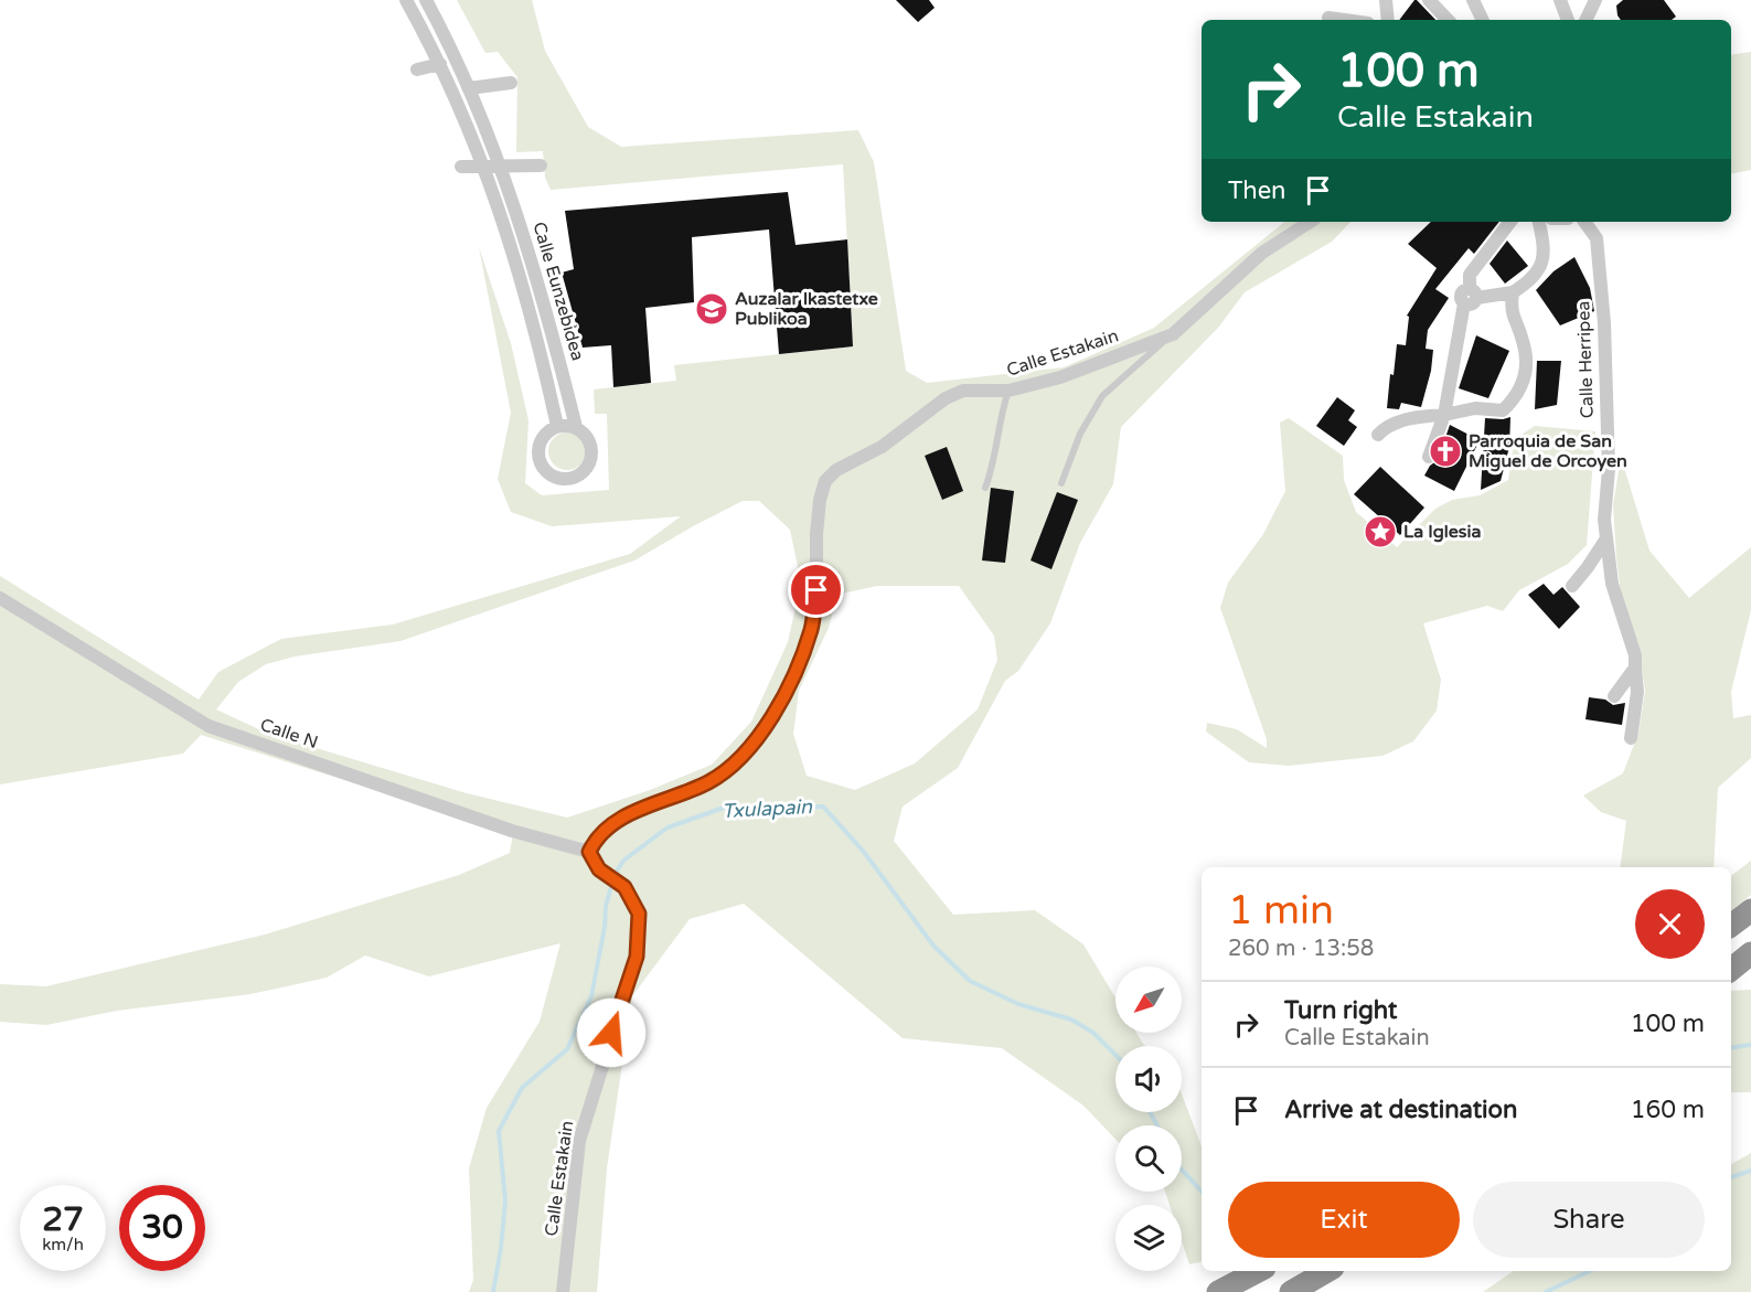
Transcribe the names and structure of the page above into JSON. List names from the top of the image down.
{
  "streets": {
    "street": [
      "Calle Eunzebidea",
      "Calle Estakain",
      "Calle Herripea",
      "Calle N"
    ]
  },
  "crossings": [
    ["Calle Estakain", "Calle N"]
  ],
  "water": ["Txulapain"],
  "places": {
    "school or university": ["Auzalar Ikastetxe Publikoa"],
    "church": ["Parroquia de San Miguel de Orcoyen"],
    "place": ["La Iglesia"]
  },
  "north": "bottom left",
  "page": {
    "turn": ["100 m", "Calle Estakain"],
    "then": "Then",
    "heading": ["1 min", "260 m · 13:58"],
    "list": [
      {
        "name": "Turn right",
        "note": "Calle Estakain",
        "value": "100 m"
      },
      {
        "name": "Arrive at destination",
        "value": "160 m"
      }
    ],
    "buttons": ["Exit", "Share"],
    "speed": "27 km/h",
    "limit": "30"
  }
}
